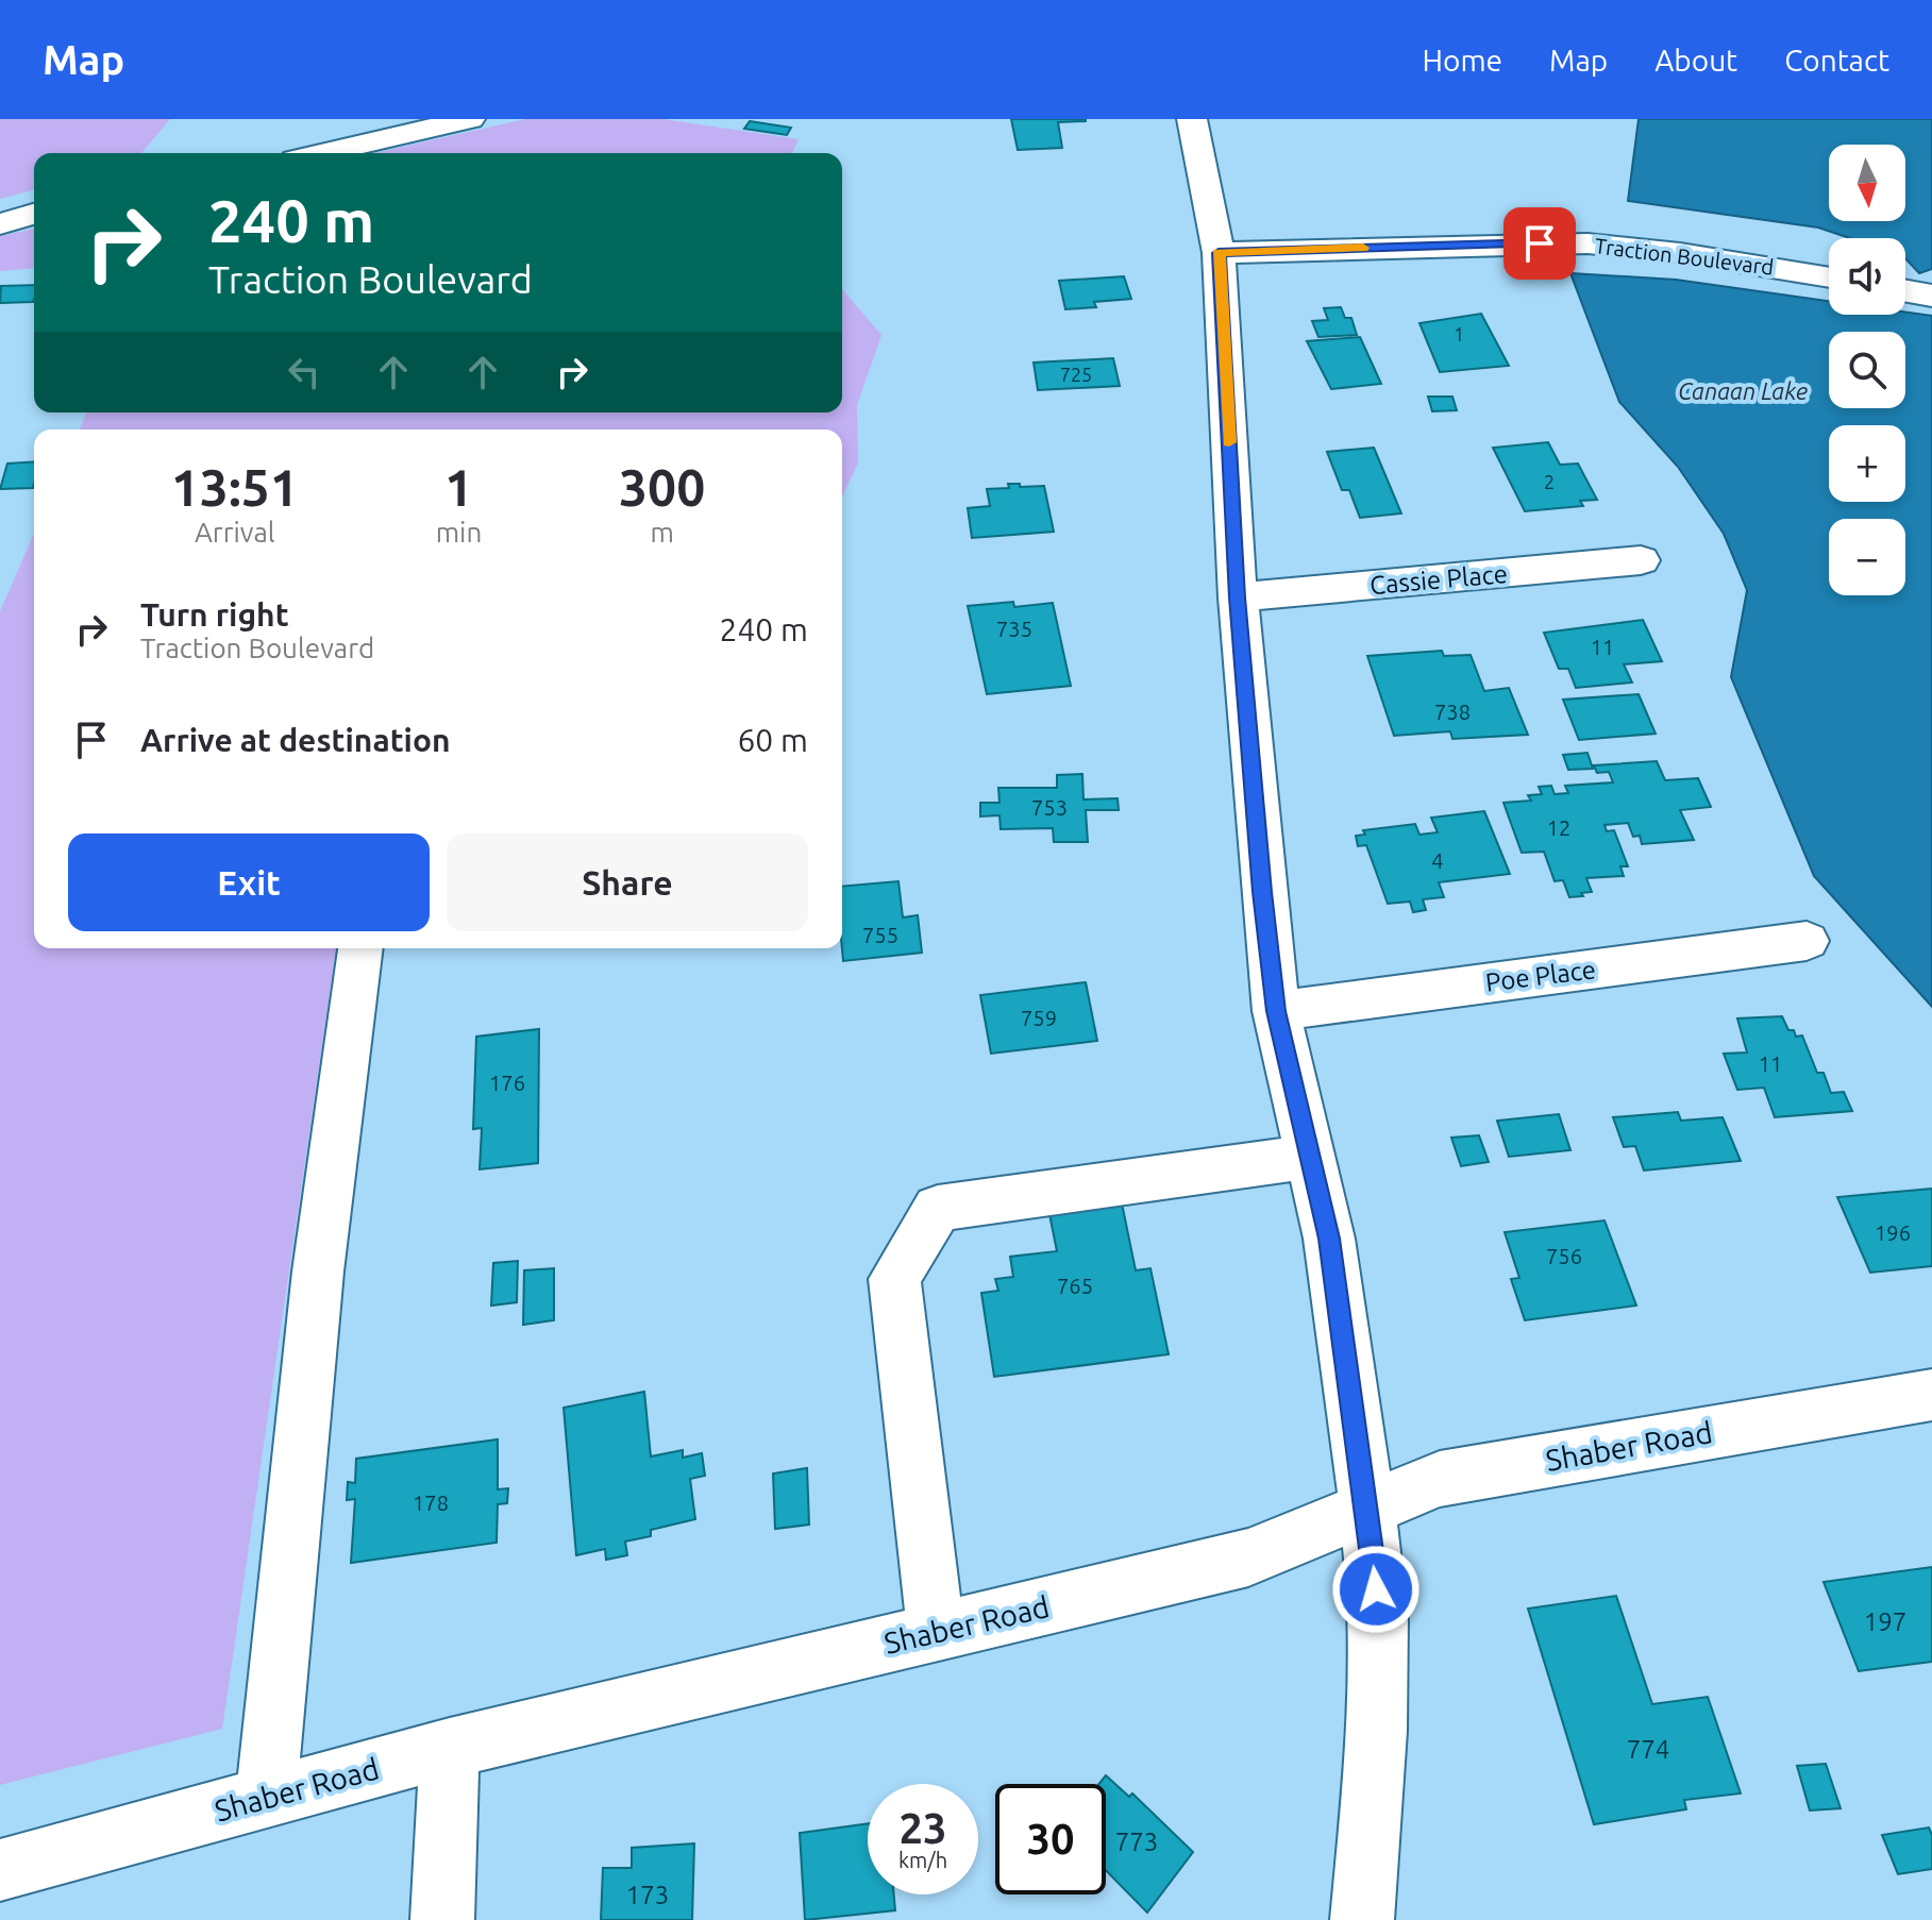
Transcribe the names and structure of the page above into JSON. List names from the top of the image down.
{
  "streets": {
    "street": [
      "Traction Boulevard",
      "Cassie Place",
      "Poe Place",
      "Shaber Road"
    ]
  },
  "water": ["Canaan Lake"],
  "house_numbers": [
    "1",
    "725",
    "2",
    "735",
    "11",
    "738",
    "753",
    "12",
    "4",
    "755",
    "759",
    "11",
    "176",
    "196",
    "756",
    "765",
    "178",
    "197",
    "774",
    "773",
    "173"
  ],
  "north": "bottom",
  "page": {
    "header": "Map",
    "nav": [
      "Home",
      "Map",
      "About",
      "Contact"
    ],
    "map_buttons": ["+", "−"],
    "turn": ["240 m", "Traction Boulevard"],
    "eta": [
      "13:51",
      "Arrival",
      "1",
      "min",
      "300",
      "m"
    ],
    "list": [
      {
        "name": "Turn right",
        "note": "Traction Boulevard",
        "value": "240 m"
      },
      {
        "name": "Arrive at destination",
        "value": "60 m"
      }
    ],
    "buttons": ["Exit", "Share"],
    "speed": "23 km/h",
    "limit": "30"
  }
}
